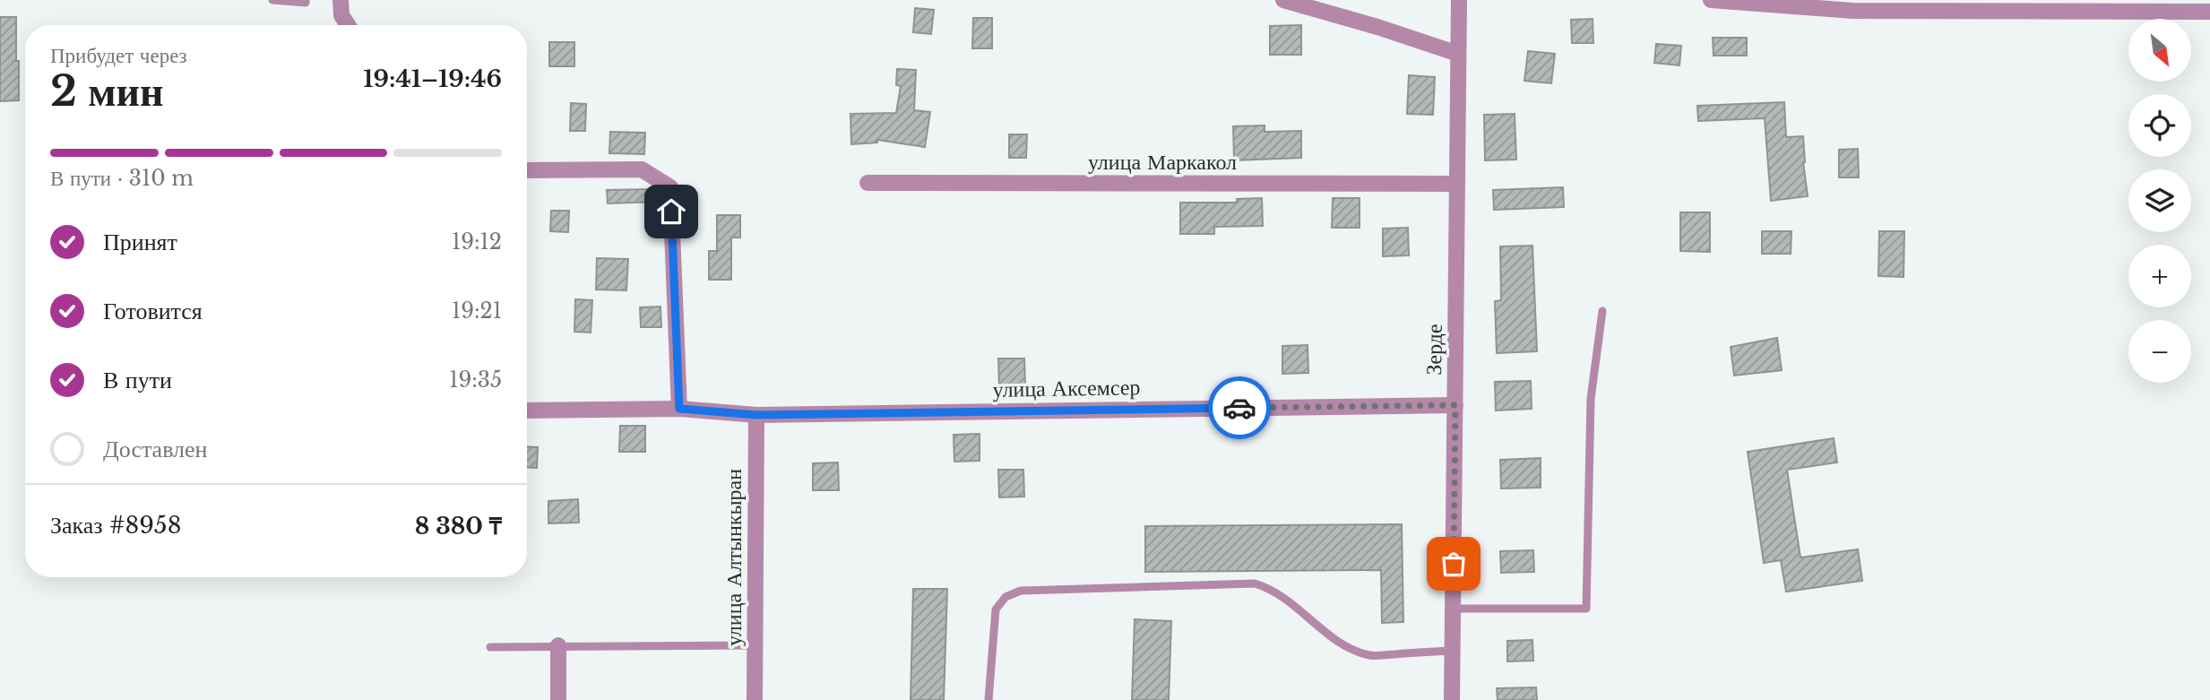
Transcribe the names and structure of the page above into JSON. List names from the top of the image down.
{
  "streets": {
    "street": [
      "улица Маркакол",
      "Зерде",
      "улица Аксемсер",
      "улица Алтынкыран"
    ]
  },
  "crossings": [
    ["улица Маркакол", "Зерде"],
    ["Зерде", "улица Аксемсер"],
    ["улица Аксемсер", "улица Алтынкыран"]
  ],
  "north": "bottom right",
  "page": {
    "map_buttons": ["+", "−"],
    "heading": ["2 мин", "Прибудет через", "19:41–19:46"],
    "panel": ["Заказ #8958", "8 380 ₸"],
    "bar": "В пути · 310 m",
    "list": [
      ["Принят", "19:12"],
      ["Готовится", "19:21"],
      ["В пути", "19:35"],
      "Доставлен"
    ]
  }
}
